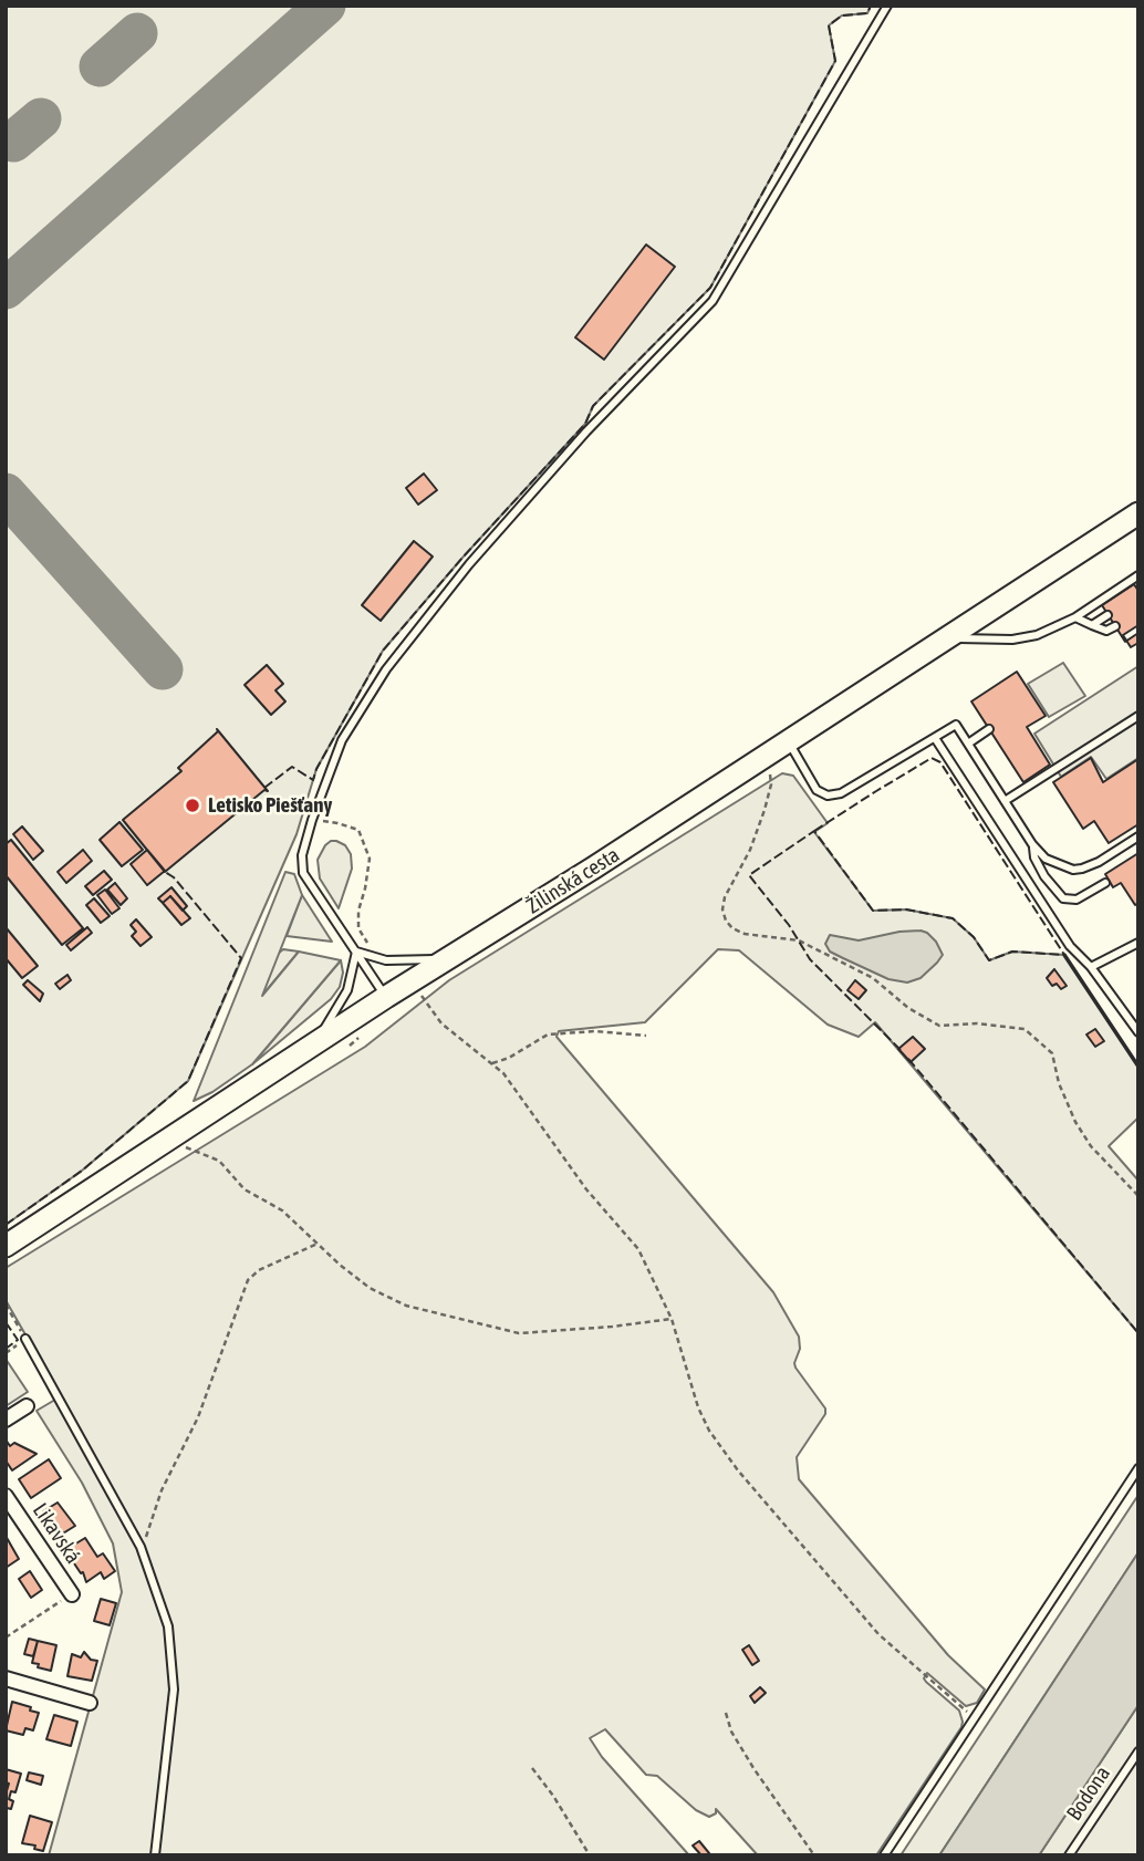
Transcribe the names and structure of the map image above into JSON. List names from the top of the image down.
{
  "streets": {
    "main road": ["Žilinská cesta"],
    "street": ["Likavská"],
    "lane": ["Bodona"]
  },
  "places": ["Letisko Piešťany"]
}
